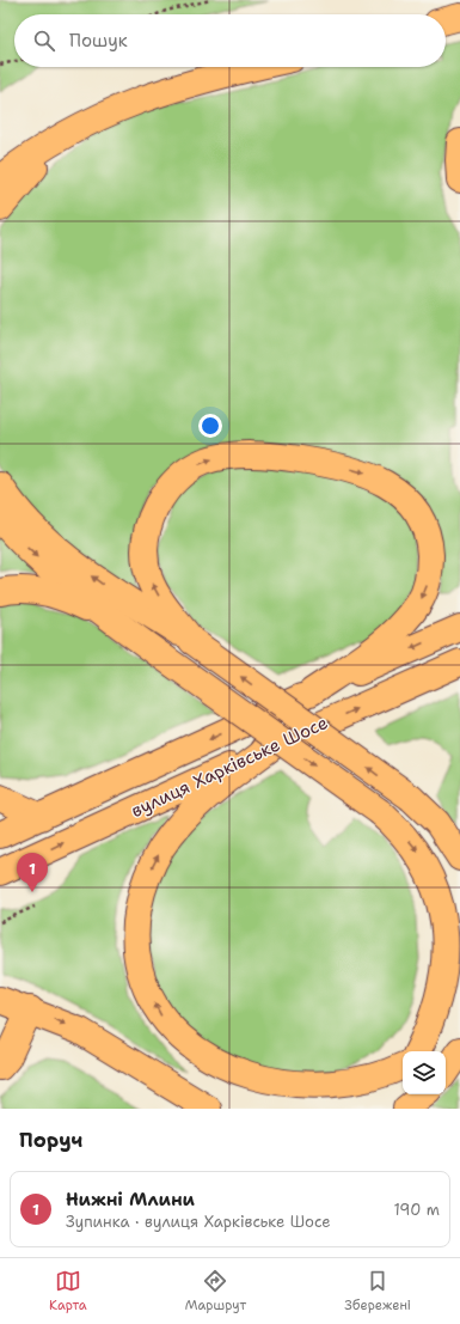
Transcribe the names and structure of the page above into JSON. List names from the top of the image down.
{
  "streets": {
    "highway": ["вулиця Харківське Шосе"]
  },
  "page": {
    "search": "Пошук",
    "pins": "1",
    "heading": "Поруч",
    "list": [
      {
        "mark": "1",
        "name": "Нижні Млини",
        "note": "Зупинка · вулиця Харківське Шосе",
        "value": "190 m"
      }
    ],
    "nav": ["Карта", "Маршрут", "Збережені"]
  }
}
